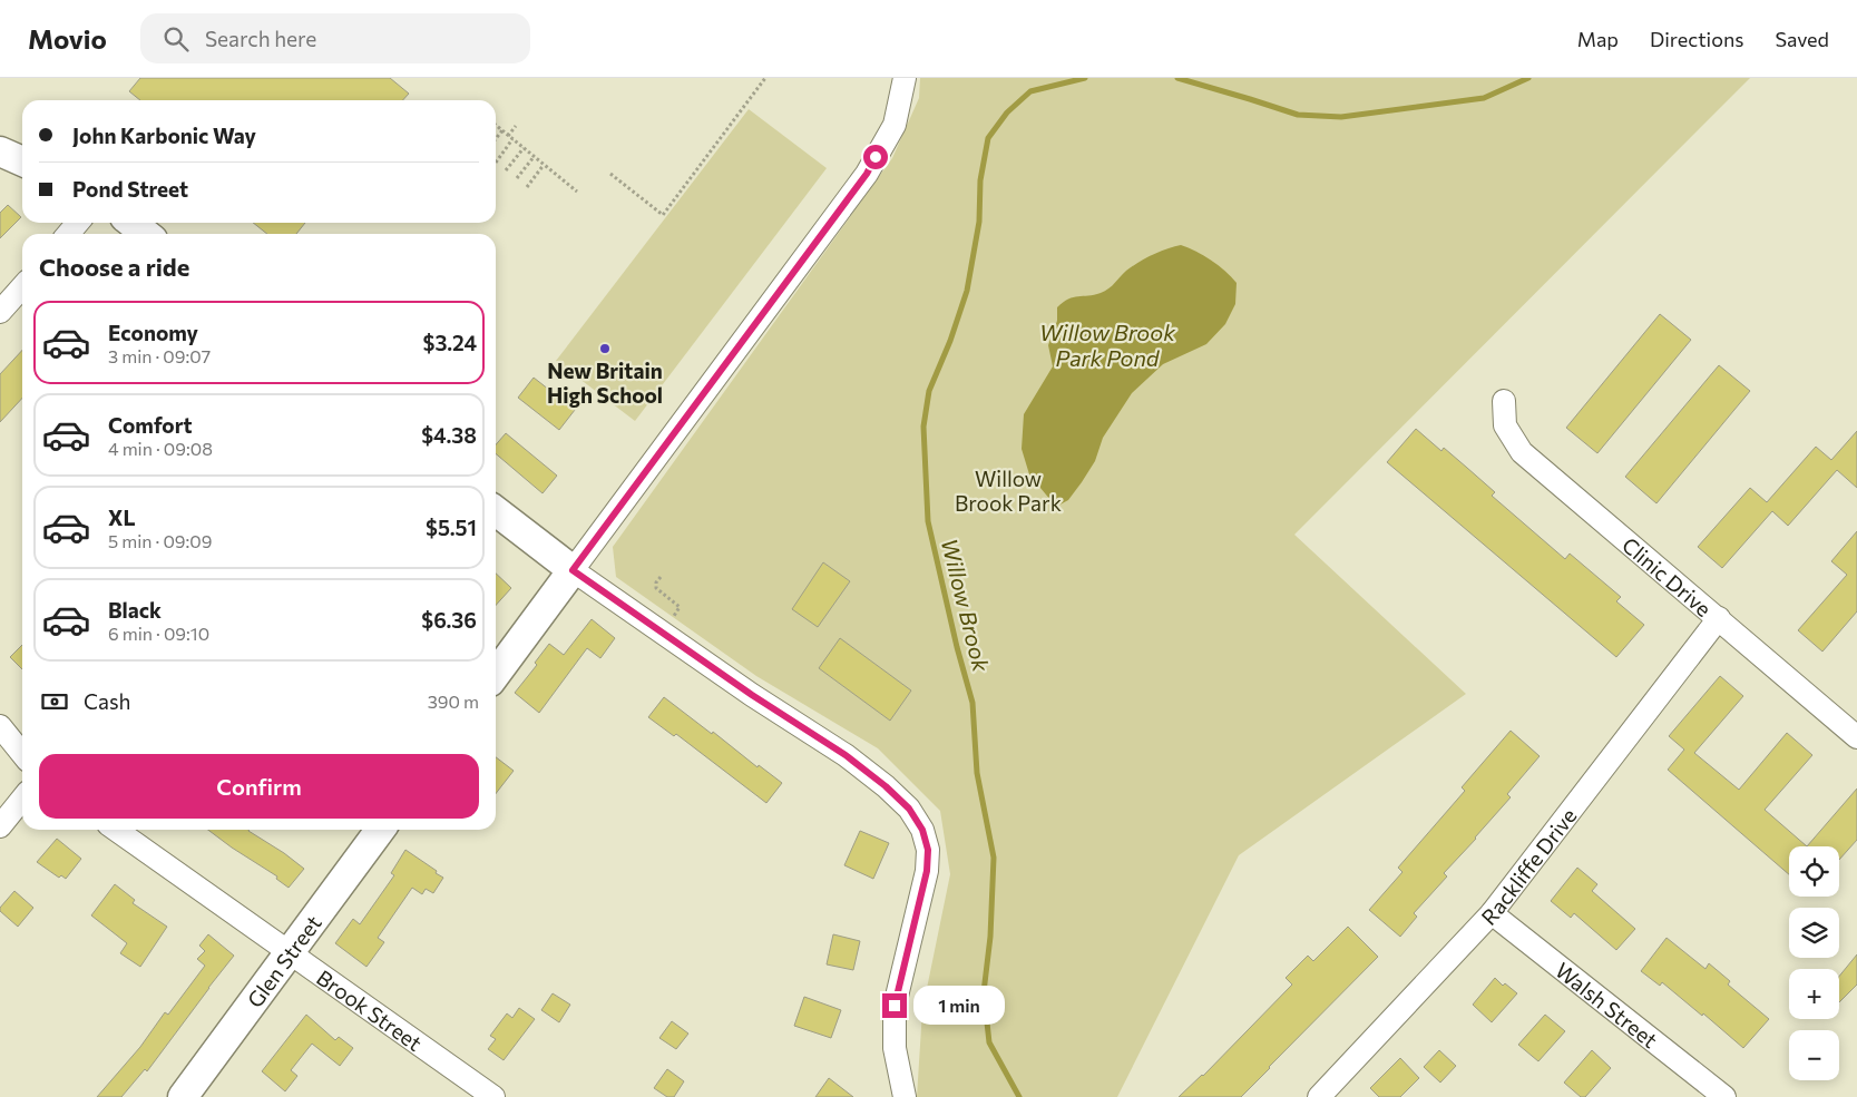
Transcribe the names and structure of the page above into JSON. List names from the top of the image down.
{
  "streets": {
    "street": [
      "Clinic Drive",
      "Rackliffe Drive",
      "Glen Street",
      "Walsh Street",
      "Brook Street"
    ]
  },
  "crossings": [
    ["Clinic Drive", "Rackliffe Drive"],
    ["Rackliffe Drive", "Walsh Street"],
    ["Glen Street", "Brook Street"]
  ],
  "water": ["Willow Brook Park Pond", "Willow Brook"],
  "parks": ["Willow Brook Park"],
  "places": ["New Britain High School"],
  "page": {
    "header": "Movio",
    "search": "Search here",
    "nav": ["Map", "Directions", "Saved"],
    "banner": ["John Karbonic Way", "Pond Street"],
    "heading": "Choose a ride",
    "list": [
      {
        "name": "Economy",
        "note": "3 min · 09:07",
        "value": "$3.24"
      },
      {
        "name": "Comfort",
        "note": "4 min · 09:08",
        "value": "$4.38"
      },
      {
        "name": "XL",
        "note": "5 min · 09:09",
        "value": "$5.51"
      },
      {
        "name": "Black",
        "note": "6 min · 09:10",
        "value": "$6.36"
      }
    ],
    "pay": ["Cash", "390 m"],
    "buttons": "Confirm",
    "map_buttons": ["+", "−"],
    "bubble": "1 min"
  }
}
